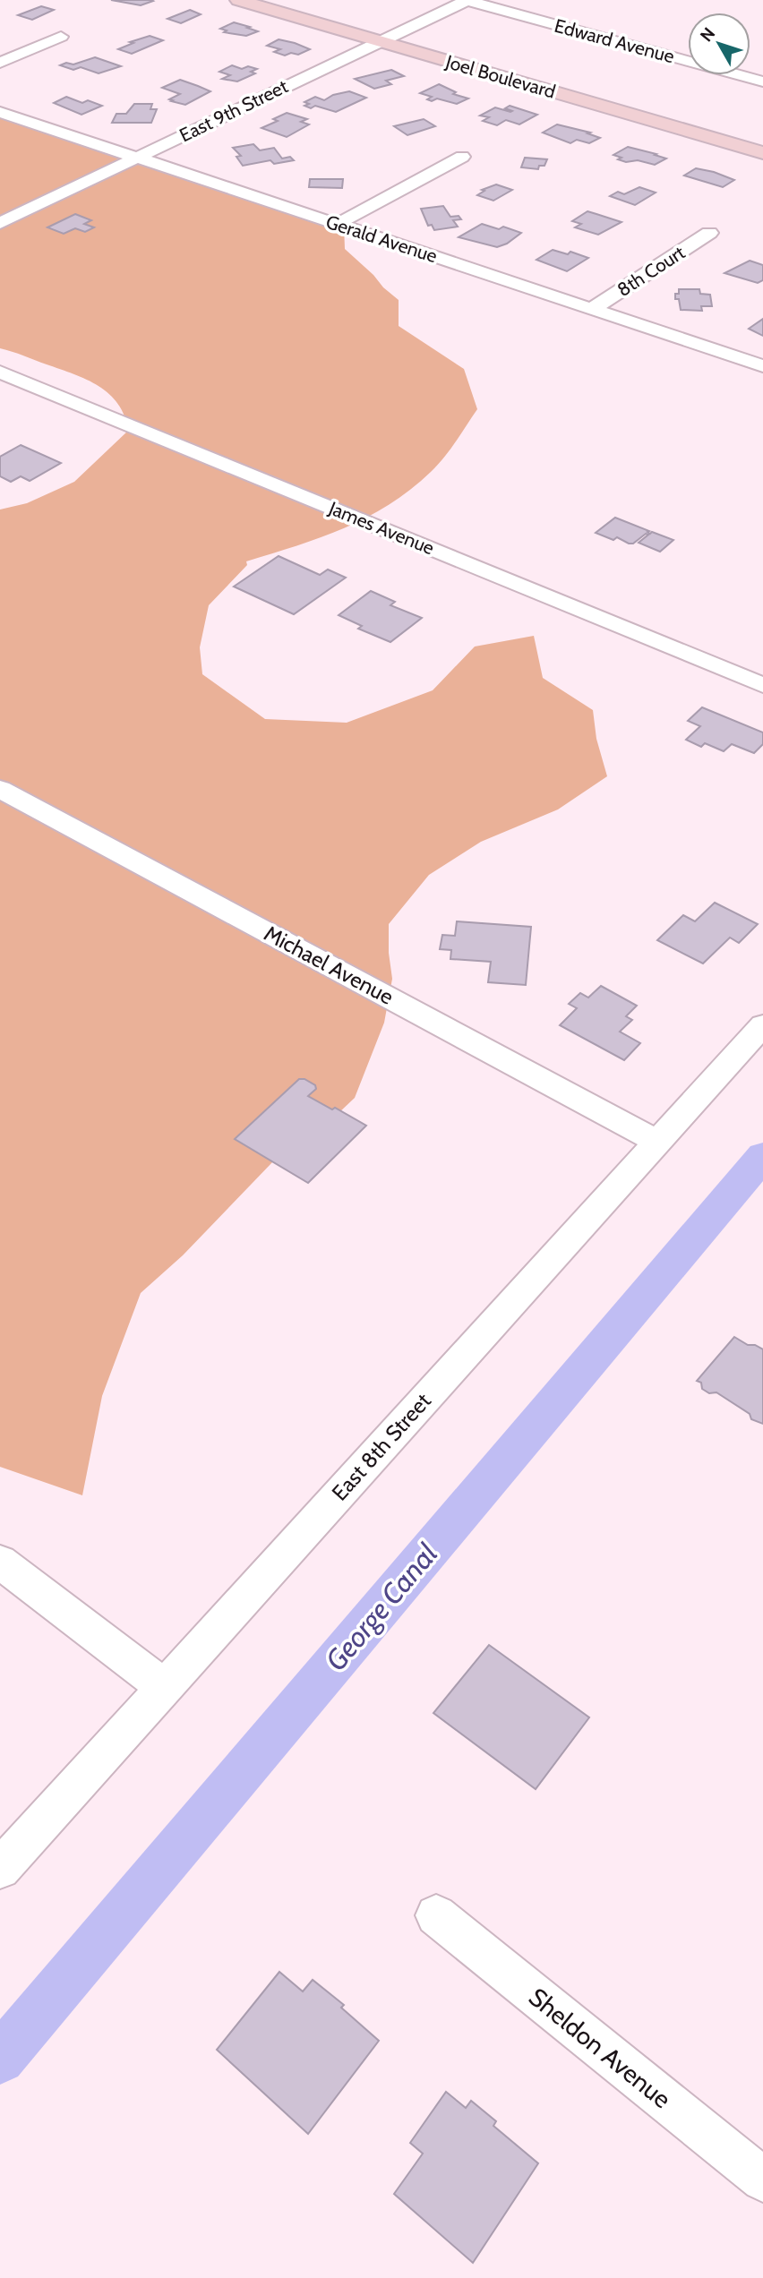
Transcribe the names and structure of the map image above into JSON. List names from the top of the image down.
{
  "streets": {
    "main road": ["Joel Boulevard"],
    "street": [
      "Edward Avenue",
      "East 9th Street",
      "Gerald Avenue",
      "8th Court",
      "James Avenue",
      "Michael Avenue",
      "East 8th Street",
      "Sheldon Avenue"
    ]
  },
  "crossings": [
    ["Edward Avenue", "East 9th Street"],
    ["Joel Boulevard", "East 9th Street"],
    ["East 9th Street", "Gerald Avenue"],
    ["Gerald Avenue", "8th Court"],
    ["Michael Avenue", "East 8th Street"]
  ],
  "water": ["George Canal"],
  "north": "top left"
}
